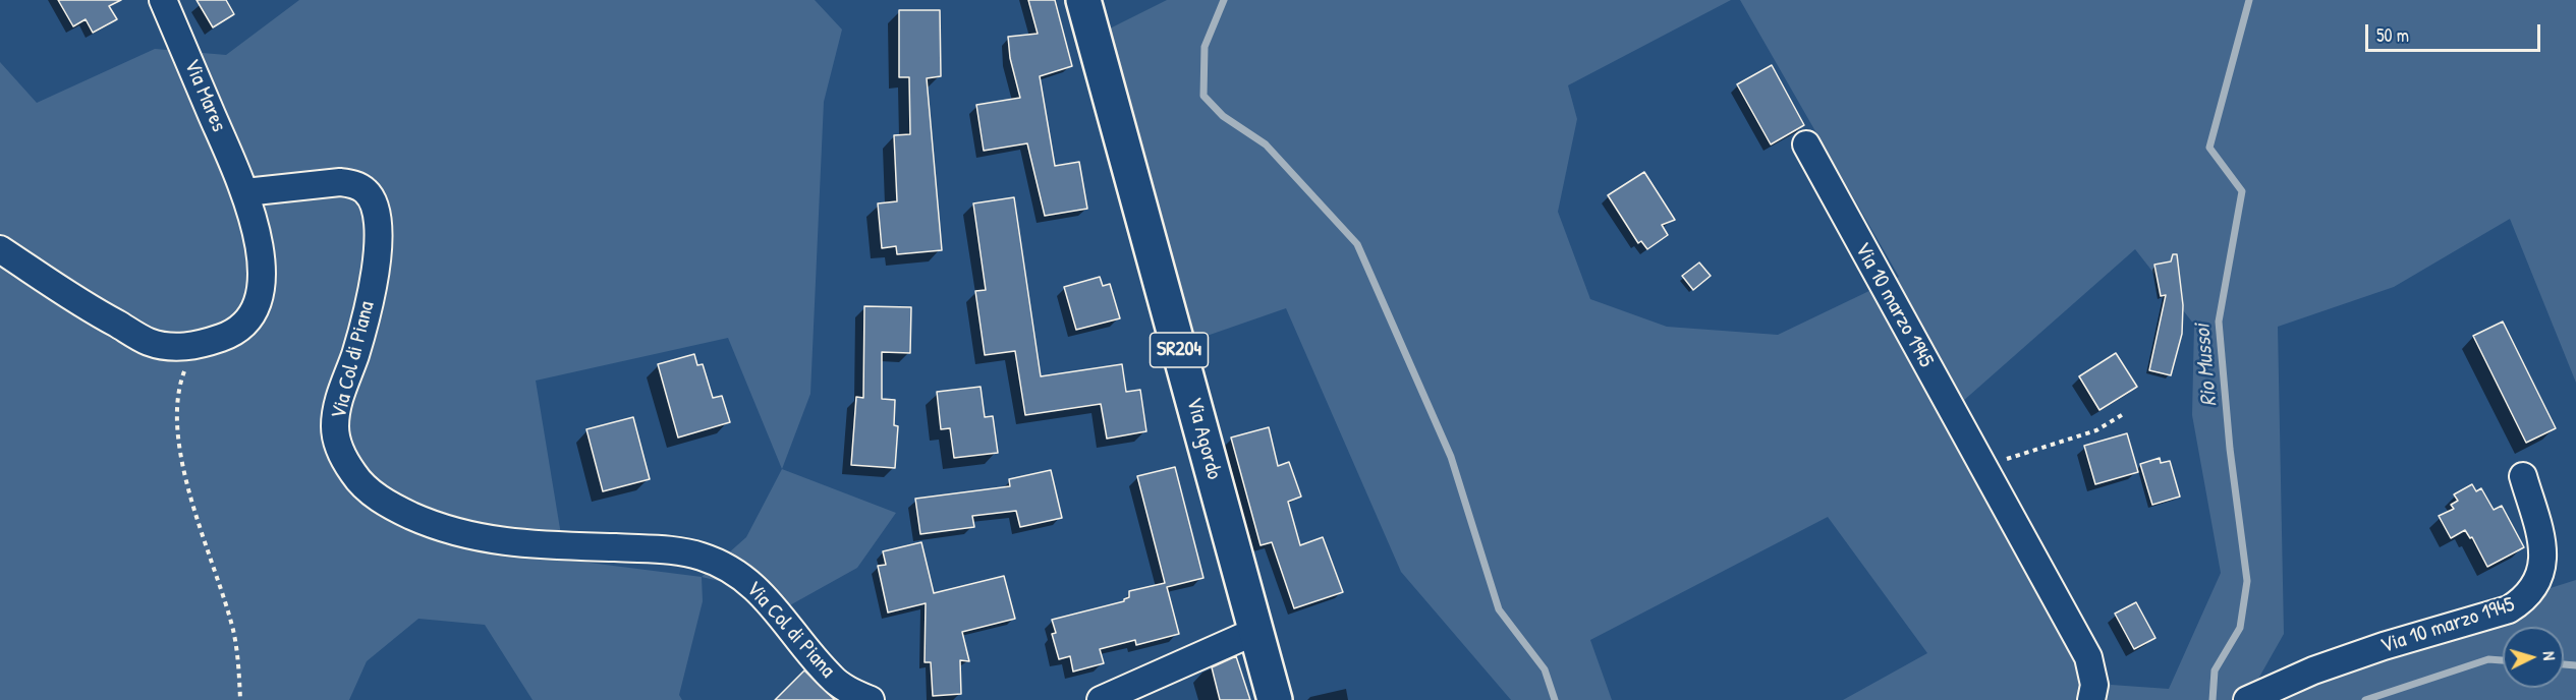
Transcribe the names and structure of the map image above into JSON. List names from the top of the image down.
{
  "streets": {
    "main road": ["SR204", "Via Agordo"],
    "street": ["Via Mares", "Via 10 marzo 1945", "Via Col di Piana"]
  },
  "crossings": [
    ["Via Mares", "Via Col di Piana"]
  ],
  "water": ["Rio Mussoi"],
  "scale_bar": "50 m",
  "north": "right"
}
